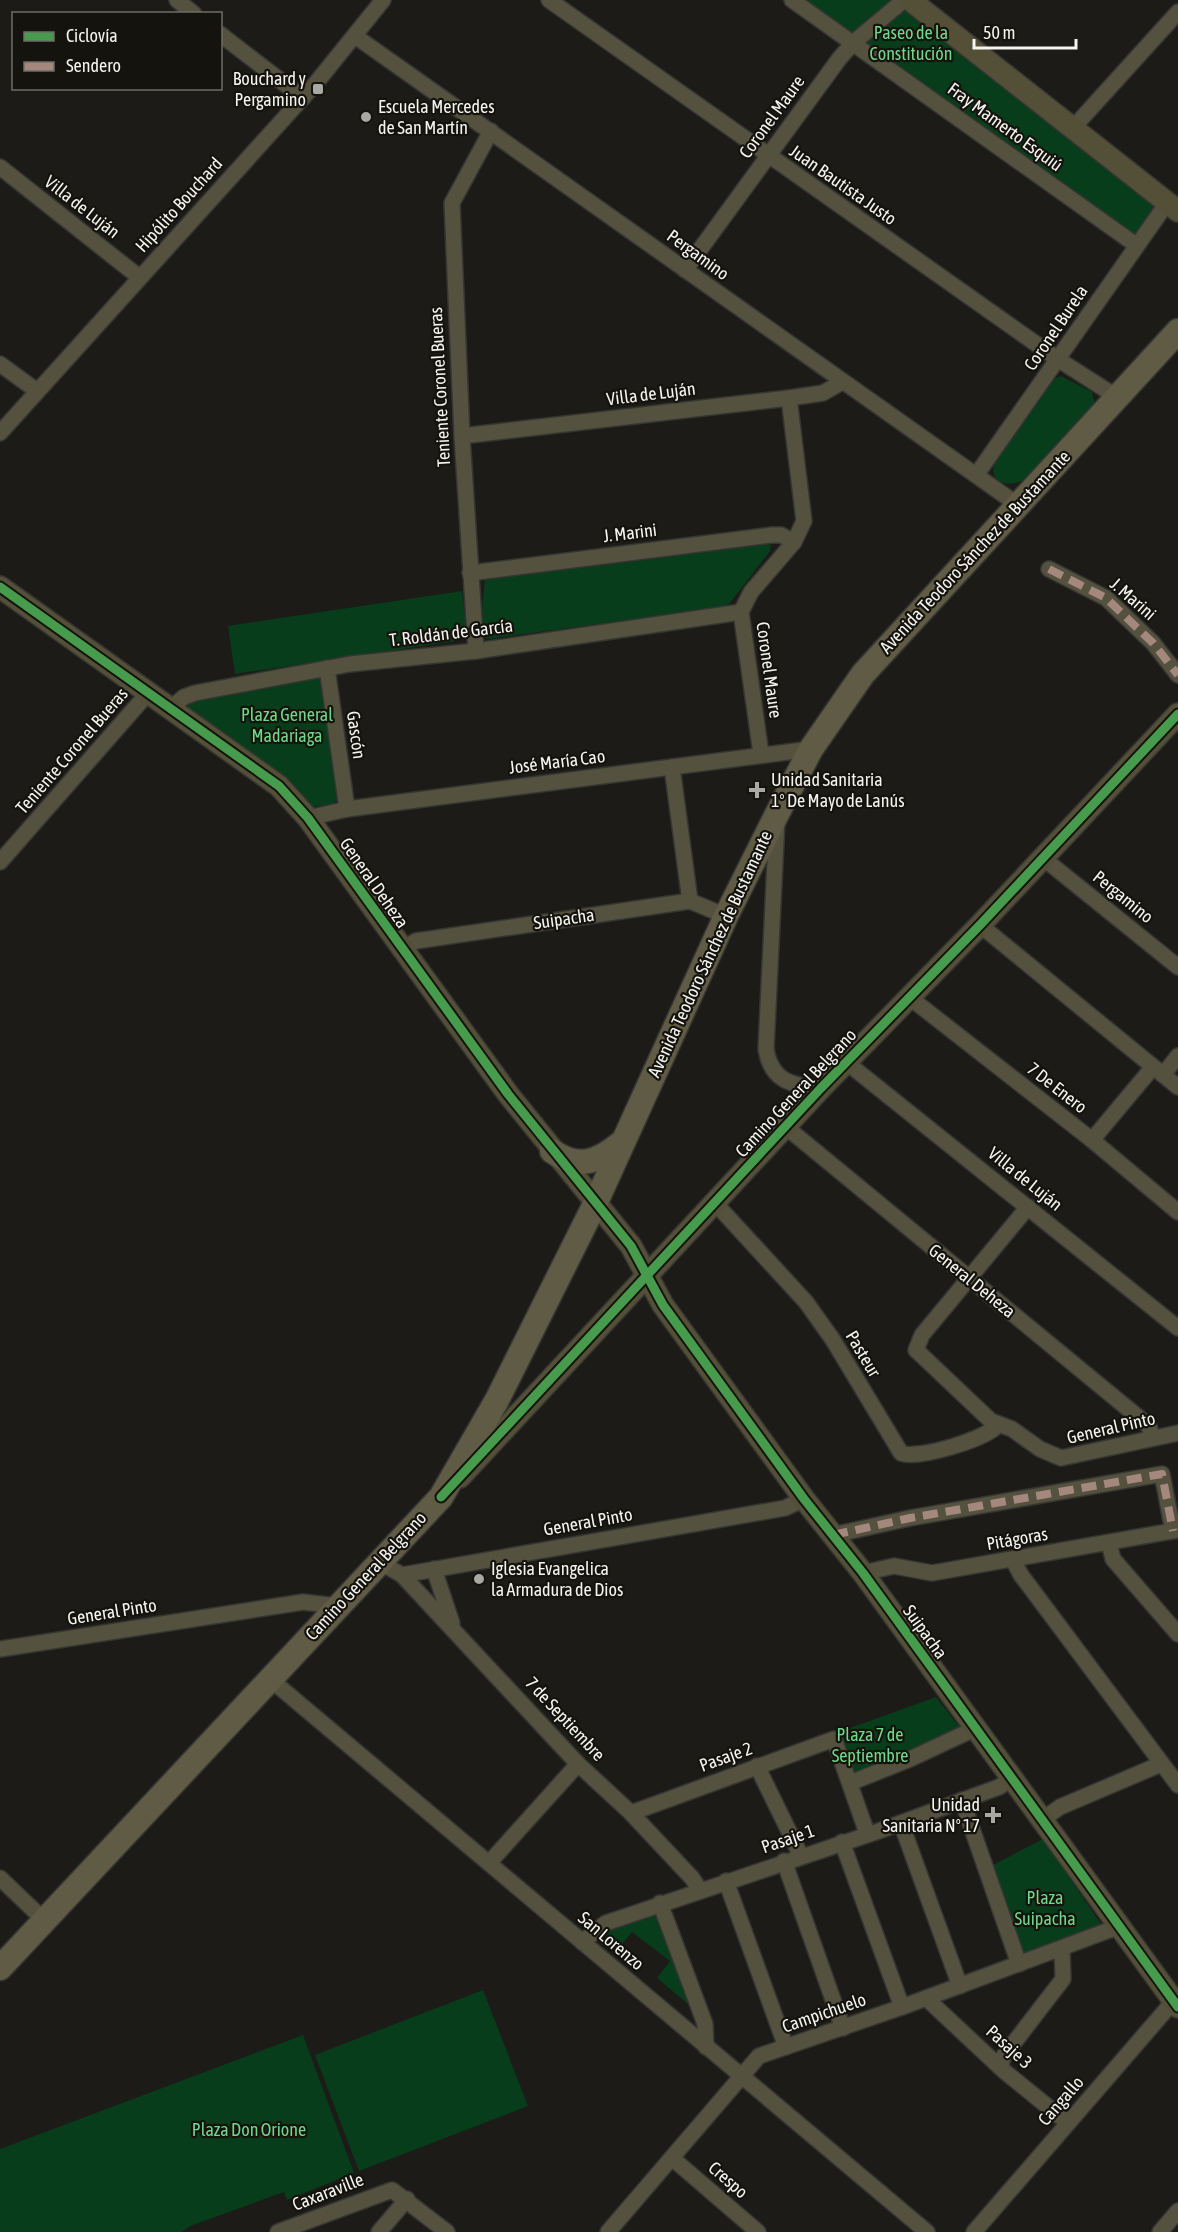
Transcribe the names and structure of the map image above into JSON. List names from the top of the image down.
{
  "streets": {
    "main road": ["Avenida Teodoro Sánchez de Bustamante", "Camino General Belgrano"],
    "street": [
      "Coronel Maure",
      "Fray Mamerto Esquiú",
      "Juan Bautista Justo",
      "Hipólito Bouchard",
      "Villa de Luján",
      "Pergamino",
      "Coronel Burela",
      "Teniente Coronel Bueras",
      "J. Marini",
      "T. Roldán de García",
      "Gascón",
      "José María Cao",
      "General Deheza",
      "Suipacha",
      "7 De Enero",
      "Pasteur",
      "General Pinto",
      "Pitágoras",
      "7 de Septiembre",
      "Pasaje 2",
      "Pasaje 1",
      "San Lorenzo",
      "Campichuelo",
      "Pasaje 3",
      "Cangallo",
      "Crespo",
      "Caxaraville"
    ]
  },
  "crossings": [
    ["Coronel Maure", "Fray Mamerto Esquiú"],
    ["Coronel Maure", "Juan Bautista Justo"],
    ["Coronel Maure", "Villa de Luján"],
    ["Coronel Maure", "Pergamino"],
    ["Coronel Maure", "J. Marini"],
    ["Coronel Maure", "T. Roldán de García"],
    ["Coronel Maure", "José María Cao"],
    ["Fray Mamerto Esquiú", "Coronel Burela"],
    ["Juan Bautista Justo", "Coronel Burela"],
    ["Juan Bautista Justo", "Avenida Teodoro Sánchez de Bustamante"],
    ["Hipólito Bouchard", "Villa de Luján"],
    ["Hipólito Bouchard", "Pergamino"],
    ["Villa de Luján", "Pergamino"],
    ["Villa de Luján", "Teniente Coronel Bueras"],
    ["Villa de Luján", "Camino General Belgrano"],
    ["Pergamino", "Coronel Burela"],
    ["Pergamino", "Teniente Coronel Bueras"],
    ["Pergamino", "Avenida Teodoro Sánchez de Bustamante"],
    ["Pergamino", "Camino General Belgrano"],
    ["Teniente Coronel Bueras", "J. Marini"],
    ["Teniente Coronel Bueras", "T. Roldán de García"],
    ["Teniente Coronel Bueras", "General Deheza"],
    ["Avenida Teodoro Sánchez de Bustamante", "José María Cao"],
    ["Avenida Teodoro Sánchez de Bustamante", "General Deheza"],
    ["Avenida Teodoro Sánchez de Bustamante", "Camino General Belgrano"],
    ["T. Roldán de García", "Gascón"],
    ["T. Roldán de García", "General Deheza"],
    ["Gascón", "José María Cao"],
    ["José María Cao", "General Deheza"],
    ["General Deheza", "Suipacha"],
    ["General Deheza", "Camino General Belgrano"],
    ["General Deheza", "General Pinto"],
    ["Suipacha", "Camino General Belgrano"],
    ["Suipacha", "General Pinto"],
    ["Suipacha", "Pitágoras"],
    ["Suipacha", "Pasaje 1"],
    ["Suipacha", "Campichuelo"],
    ["Suipacha", "Cangallo"],
    ["7 De Enero", "Camino General Belgrano"],
    ["Camino General Belgrano", "Pasteur"],
    ["Camino General Belgrano", "General Pinto"],
    ["Camino General Belgrano", "San Lorenzo"],
    ["Pasteur", "General Pinto"],
    ["General Pinto", "7 de Septiembre"],
    ["7 de Septiembre", "Pasaje 2"],
    ["7 de Septiembre", "Pasaje 1"],
    ["Pasaje 1", "San Lorenzo"],
    ["San Lorenzo", "Campichuelo"],
    ["Campichuelo", "Pasaje 3"],
    ["Campichuelo", "Crespo"],
    ["Pasaje 3", "Cangallo"]
  ],
  "parks": [
    "Paseo de la Constitución",
    "Plaza General Madariaga",
    "Plaza 7 de Septiembre",
    "Plaza Suipacha",
    "Plaza Don Orione"
  ],
  "places": {
    "transit": ["Bouchard y Pergamino"],
    "other": ["Escuela Mercedes de San Martín", "Iglesia Evangelica la Armadura de Dios"],
    "health": ["Unidad Sanitaria 1° De Mayo de Lanús", "Unidad Sanitaria N° 17"]
  },
  "legend": ["Ciclovía", "Sendero"],
  "scale_bar": "50 m"
}
